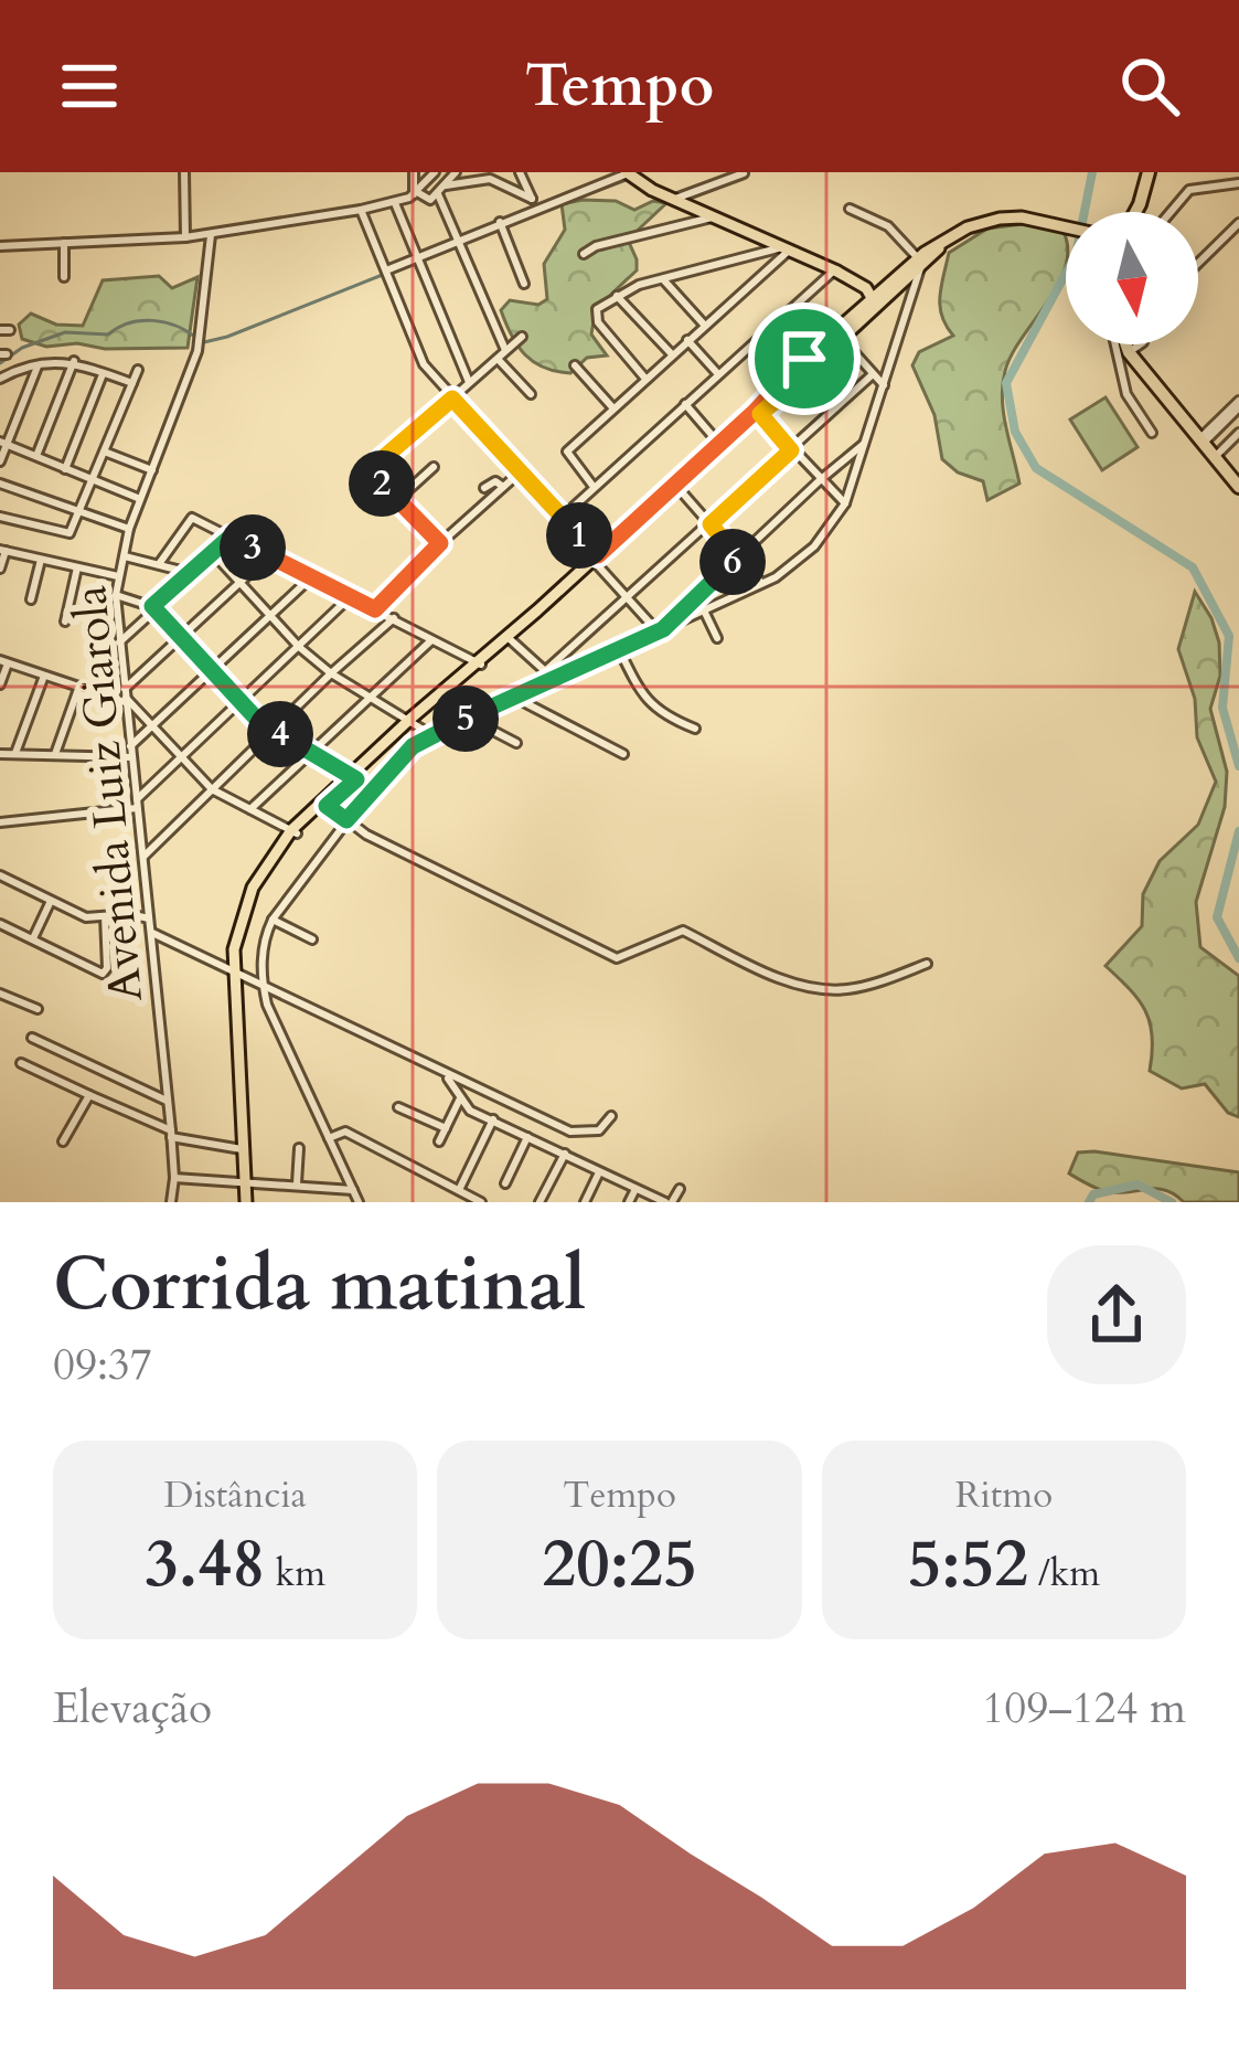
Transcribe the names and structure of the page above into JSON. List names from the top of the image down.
{
  "streets": {
    "street": ["Avenida Luiz Giarola"]
  },
  "north": "bottom",
  "page": {
    "header": "Tempo",
    "pins": [
      "2",
      "1",
      "3",
      "6",
      "5",
      "4"
    ],
    "heading": ["Corrida matinal", "09:37"],
    "stats": [
      ["Distância", "3.48 km"],
      ["Tempo", "20:25"],
      ["Ritmo", "5:52 /km"]
    ],
    "chart": ["Elevação", "109–124 m"]
  }
}
